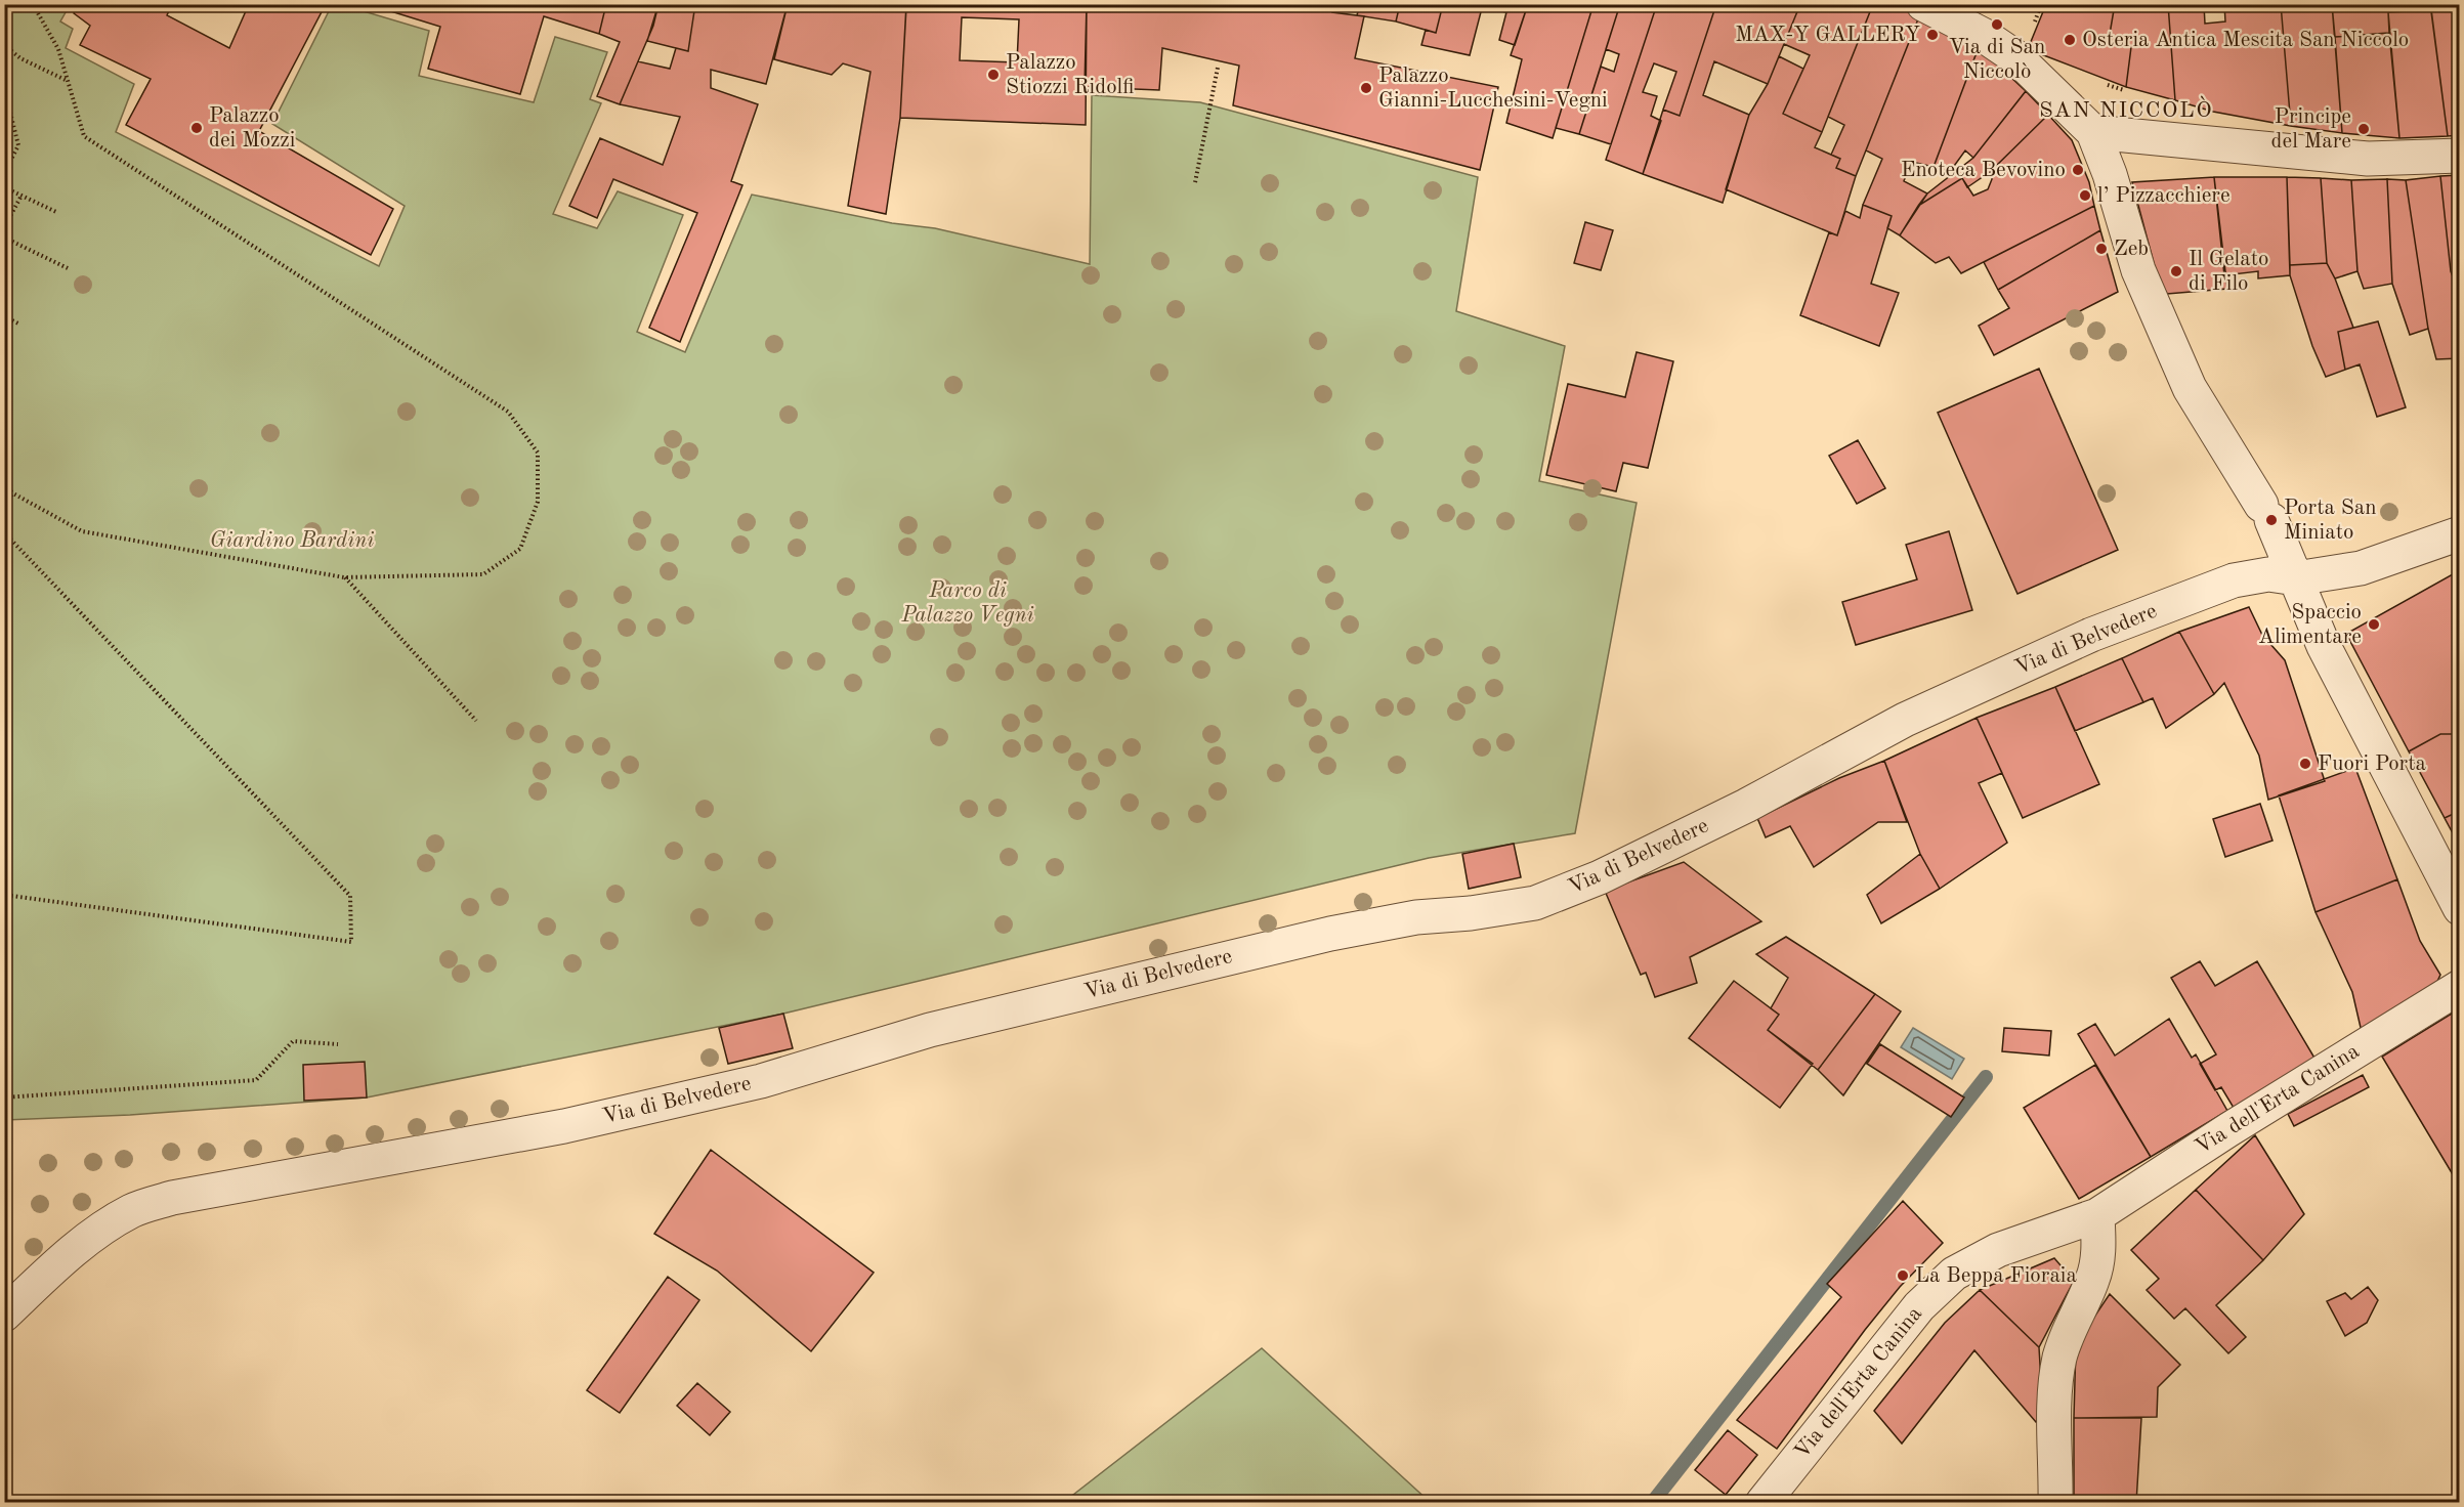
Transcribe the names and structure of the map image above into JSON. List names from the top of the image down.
{
  "streets": {
    "street": ["Via di Belvedere", "Via dell'Erta Canina"]
  },
  "districts": ["SAN NICCOLÒ"],
  "parks": ["Giardino Bardini", "Parco di Palazzo Vegni"],
  "places": [
    "Via di San Niccolò",
    "MAX-Y GALLERY",
    "Osteria Antica Mescita San Niccolo",
    "Palazzo Stiozzi Ridolfi",
    "Palazzo Gianni-Lucchesini-Vegni",
    "Palazzo dei Mozzi",
    "Principe del Mare",
    "Enoteca Bevovino",
    "l’ Pizzacchiere",
    "Zeb",
    "Il Gelato di Filo",
    "Porta San Miniato",
    "Spaccio Alimentare",
    "Fuori Porta",
    "La Beppa Fioraia"
  ]
}
